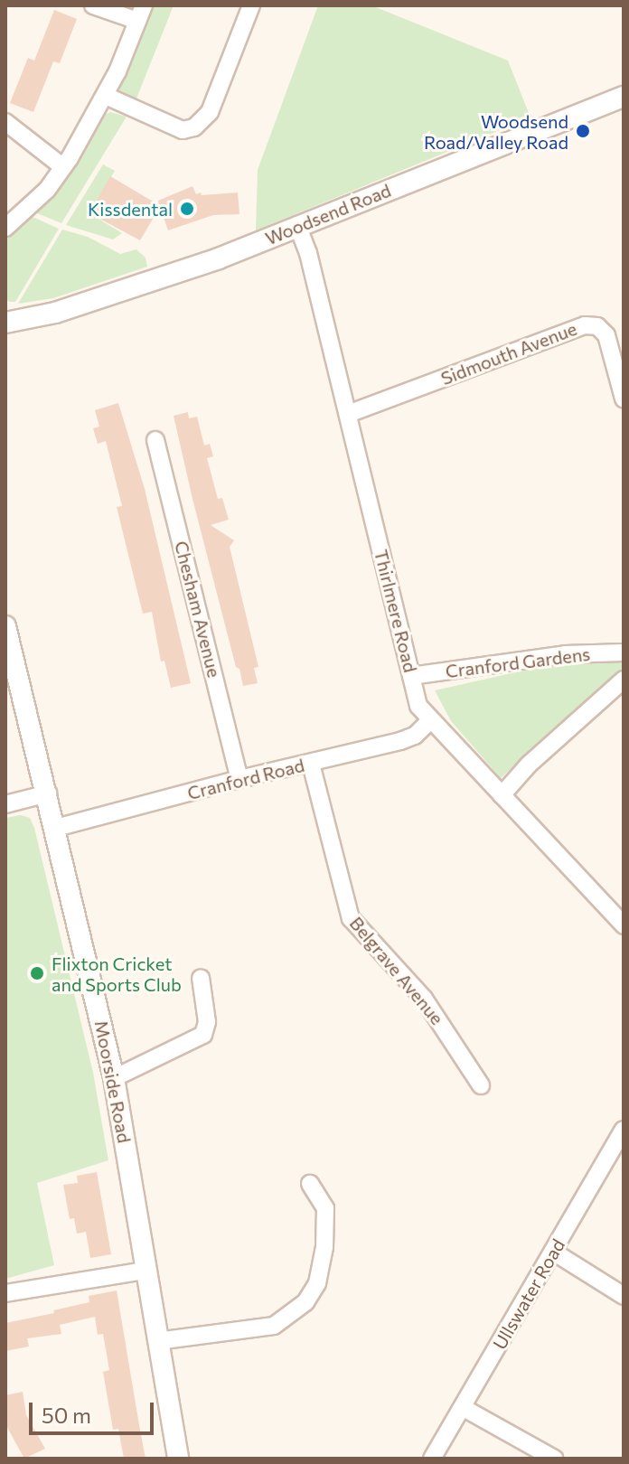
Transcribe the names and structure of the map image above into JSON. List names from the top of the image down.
{
  "streets": {
    "street": [
      "Woodsend Road",
      "Sidmouth Avenue",
      "Chesham Avenue",
      "Thirlmere Road",
      "Cranford Gardens",
      "Cranford Road",
      "Belgrave Avenue",
      "Moorside Road",
      "Ullswater Road"
    ]
  },
  "crossings": [
    ["Woodsend Road", "Thirlmere Road"],
    ["Sidmouth Avenue", "Thirlmere Road"],
    ["Chesham Avenue", "Cranford Road"],
    ["Thirlmere Road", "Cranford Gardens"],
    ["Thirlmere Road", "Cranford Road"],
    ["Cranford Road", "Belgrave Avenue"],
    ["Cranford Road", "Moorside Road"]
  ],
  "places": ["Woodsend Road/Valley Road", "Kissdental", "Flixton Cricket and Sports Club"],
  "scale_bar": "50 m"
}
